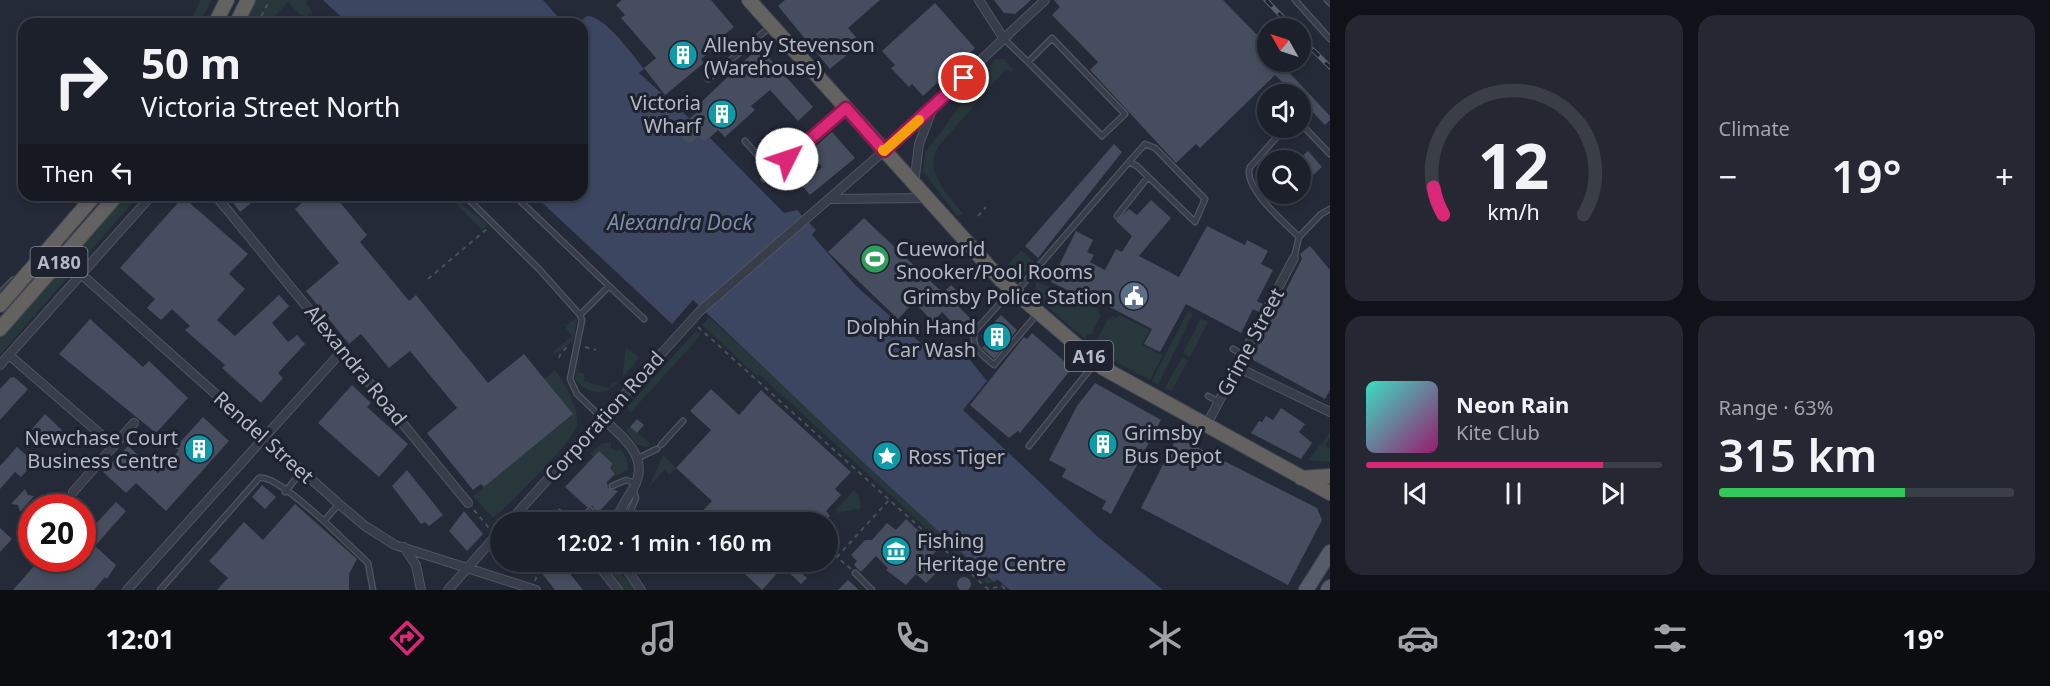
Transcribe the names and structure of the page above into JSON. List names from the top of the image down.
{
  "streets": {
    "highway": ["A180", "A16"],
    "street": [
      "Grime Street",
      "Alexandra Road",
      "Corporation Road",
      "Rendel Street"
    ]
  },
  "crossings": [
    ["Grime Street", "A16"],
    ["A16", "Corporation Road"]
  ],
  "water": ["Alexandra Dock"],
  "places": {
    "building": [
      "Allenby Stevenson (Warehouse)",
      "Victoria Wharf",
      "Dolphin Hand Car Wash",
      "Grimsby Bus Depot",
      "Newchase Court Business Centre"
    ],
    "sports": ["Cueworld Snooker/Pool Rooms"],
    "public building": ["Grimsby Police Station"],
    "place": ["Ross Tiger"],
    "museum": ["Fishing Heritage Centre"]
  },
  "north": "top left",
  "page": {
    "tile": [
      "Climate",
      ["Range · 63%", "315 km"]
    ],
    "turn": ["50 m", "Victoria Street North"],
    "then": "Then",
    "heat": ["−", "19°", "+"],
    "song": ["Neon Rain", "Kite Club"],
    "limit": "20",
    "trip": "12:02 · 1 min · 160 m",
    "tabs": ["12:01", "19°"],
    "gauge": ["12", "km/h"]
  }
}
